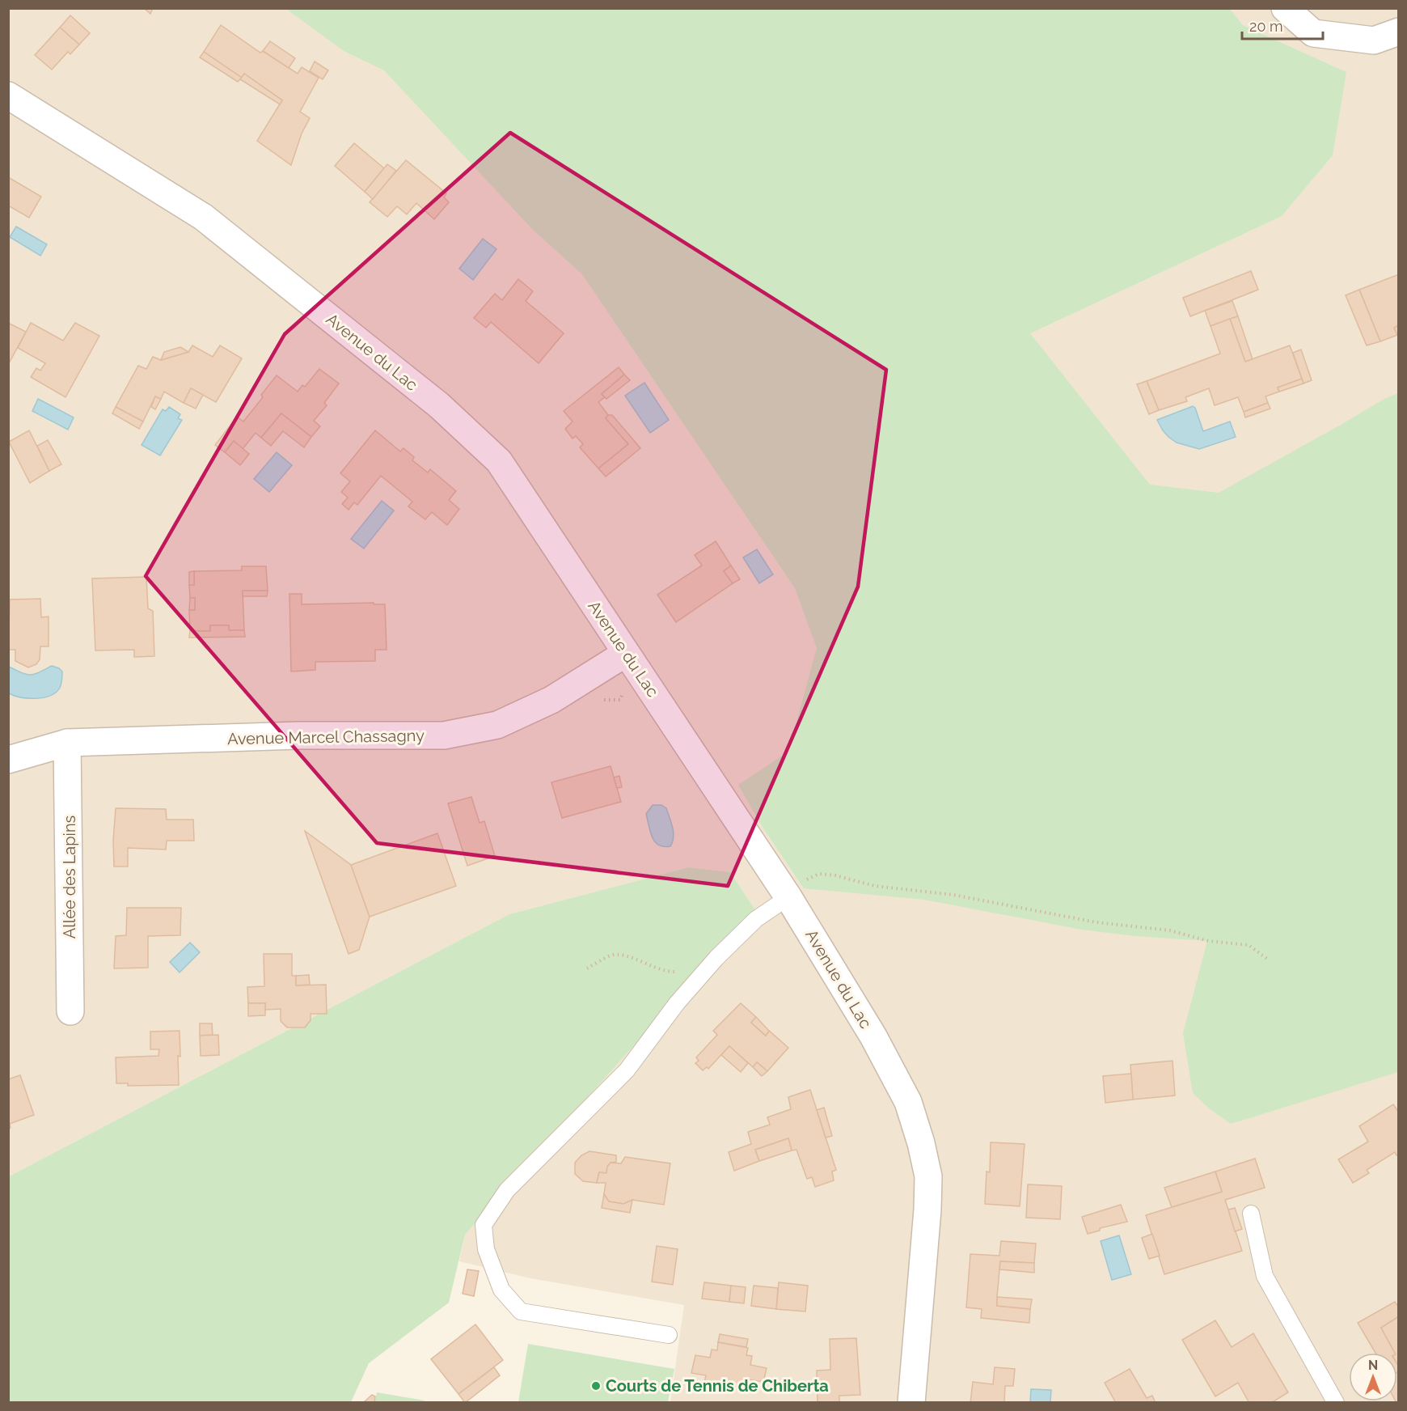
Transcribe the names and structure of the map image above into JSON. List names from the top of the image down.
{
  "streets": {
    "street": ["Avenue du Lac", "Avenue Marcel Chassagny", "Allée des Lapins"]
  },
  "crossings": [
    ["Avenue du Lac", "Avenue Marcel Chassagny"],
    ["Avenue Marcel Chassagny", "Allée des Lapins"]
  ],
  "places": ["Courts de Tennis de Chiberta"],
  "scale_bar": "20 m",
  "north": "top"
}
